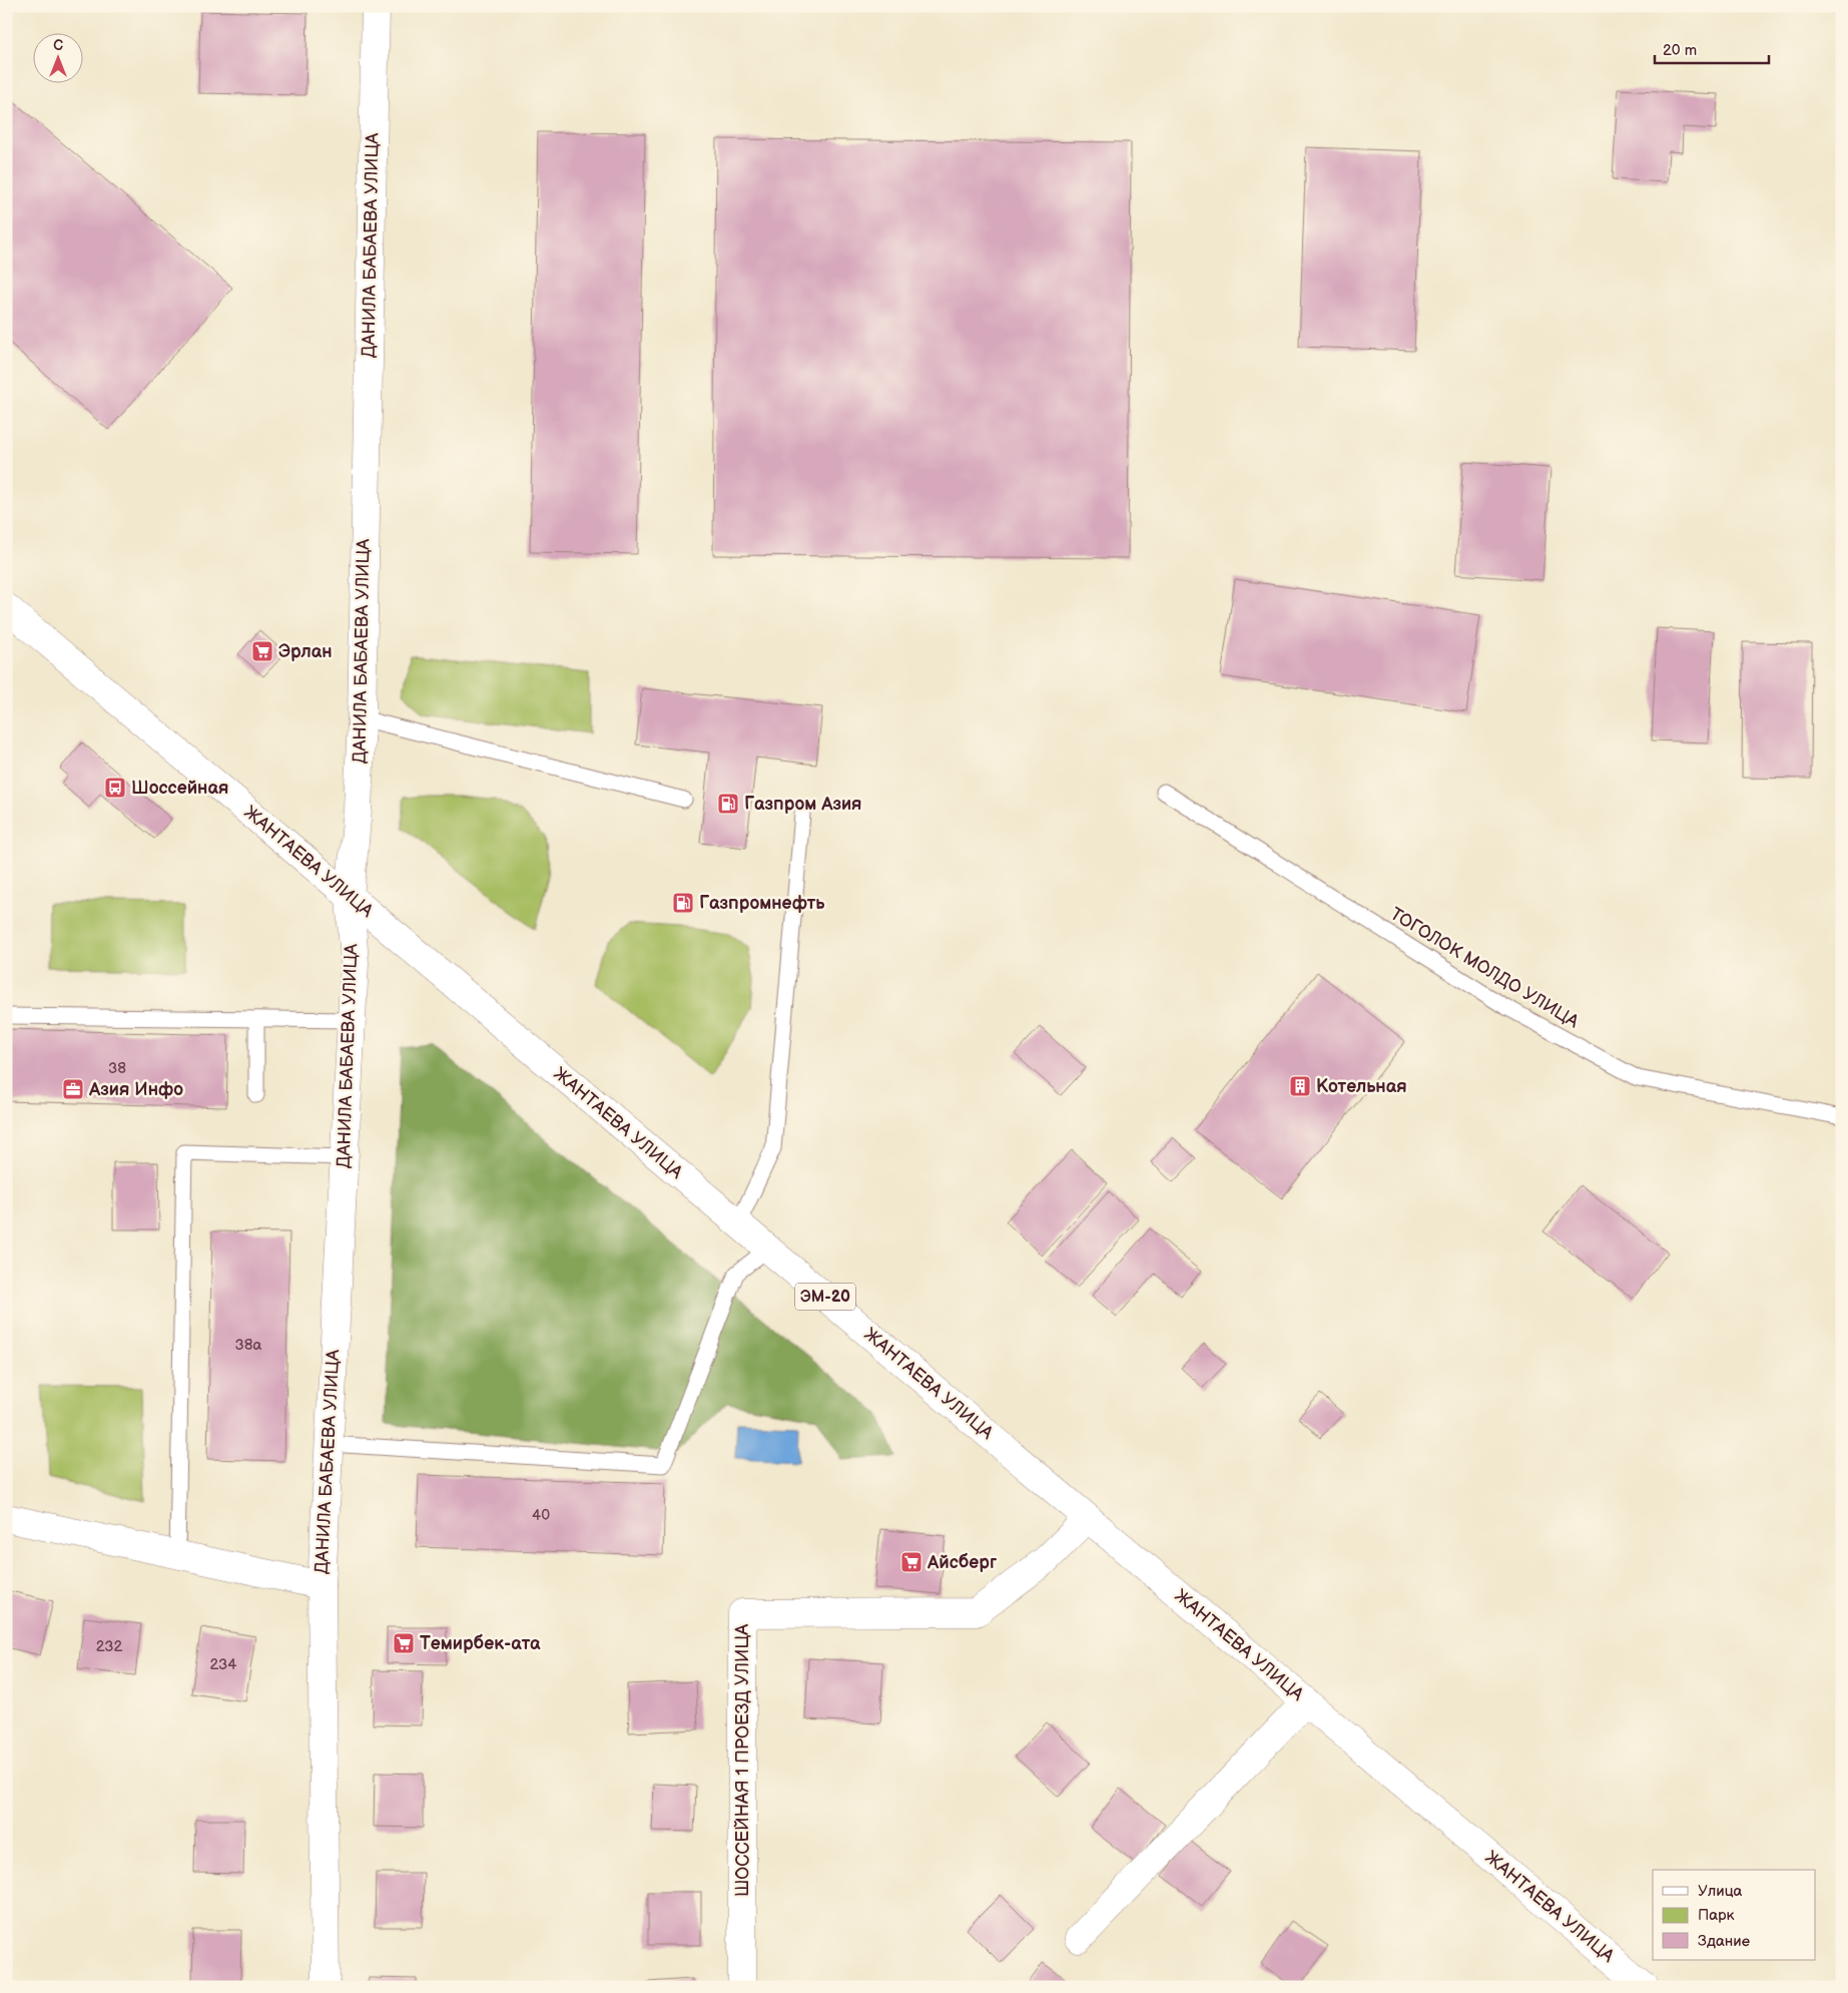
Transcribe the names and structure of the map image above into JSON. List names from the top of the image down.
{
  "streets": {
    "street": [
      "ДАНИЛА БАБАЕВА УЛИЦА",
      "ЖАНТАЕВА УЛИЦА",
      "ЭМ-20",
      "ШОССЕЙНАЯ 1 ПРОЕЗД УЛИЦА"
    ],
    "lane": ["ТОГОЛОК МОЛДО УЛИЦА"]
  },
  "crossings": [
    ["ДАНИЛА БАБАЕВА УЛИЦА", "ЖАНТАЕВА УЛИЦА"],
    ["ЖАНТАЕВА УЛИЦА", "ШОССЕЙНАЯ 1 ПРОЕЗД УЛИЦА"]
  ],
  "places": {
    "supermarket": ["Эрлан", "Айсберг", "Темирбек-ата"],
    "bus stop": ["Шоссейная"],
    "fuel station": ["Газпром Азия", "Газпромнефть"],
    "building": ["Котельная"],
    "office": ["Азия Инфо"]
  },
  "house_numbers": [
    "38",
    "38а",
    "40",
    "232",
    "234"
  ],
  "legend": ["Улица", "Парк", "Здание"],
  "scale_bar": "20 m",
  "north": "top"
}
